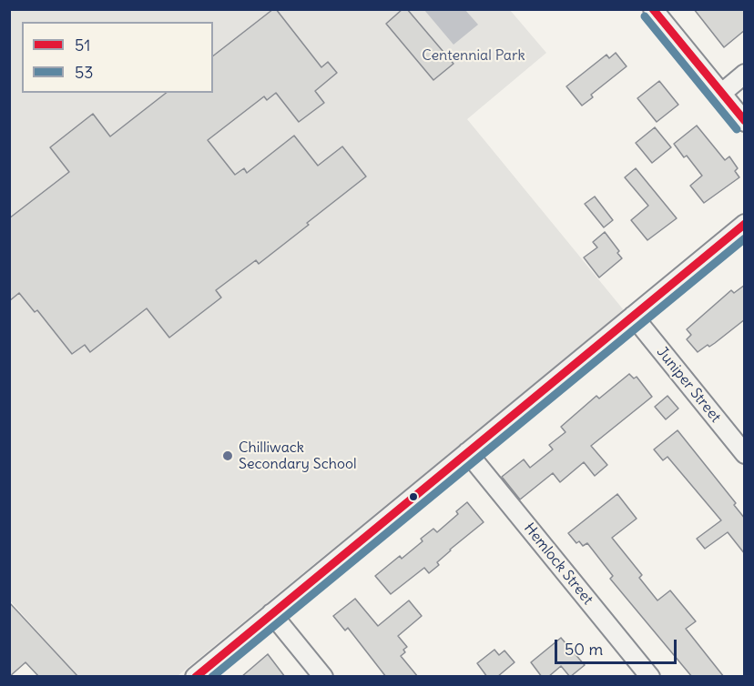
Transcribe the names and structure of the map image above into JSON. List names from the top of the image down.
{
  "streets": {
    "street": ["Juniper Street", "Hemlock Street"]
  },
  "parks": ["Centennial Park"],
  "places": ["Chilliwack Secondary School"],
  "lines": ["transit line 51", "transit line 53"],
  "legend": ["51", "53"],
  "scale_bar": "50 m"
}
